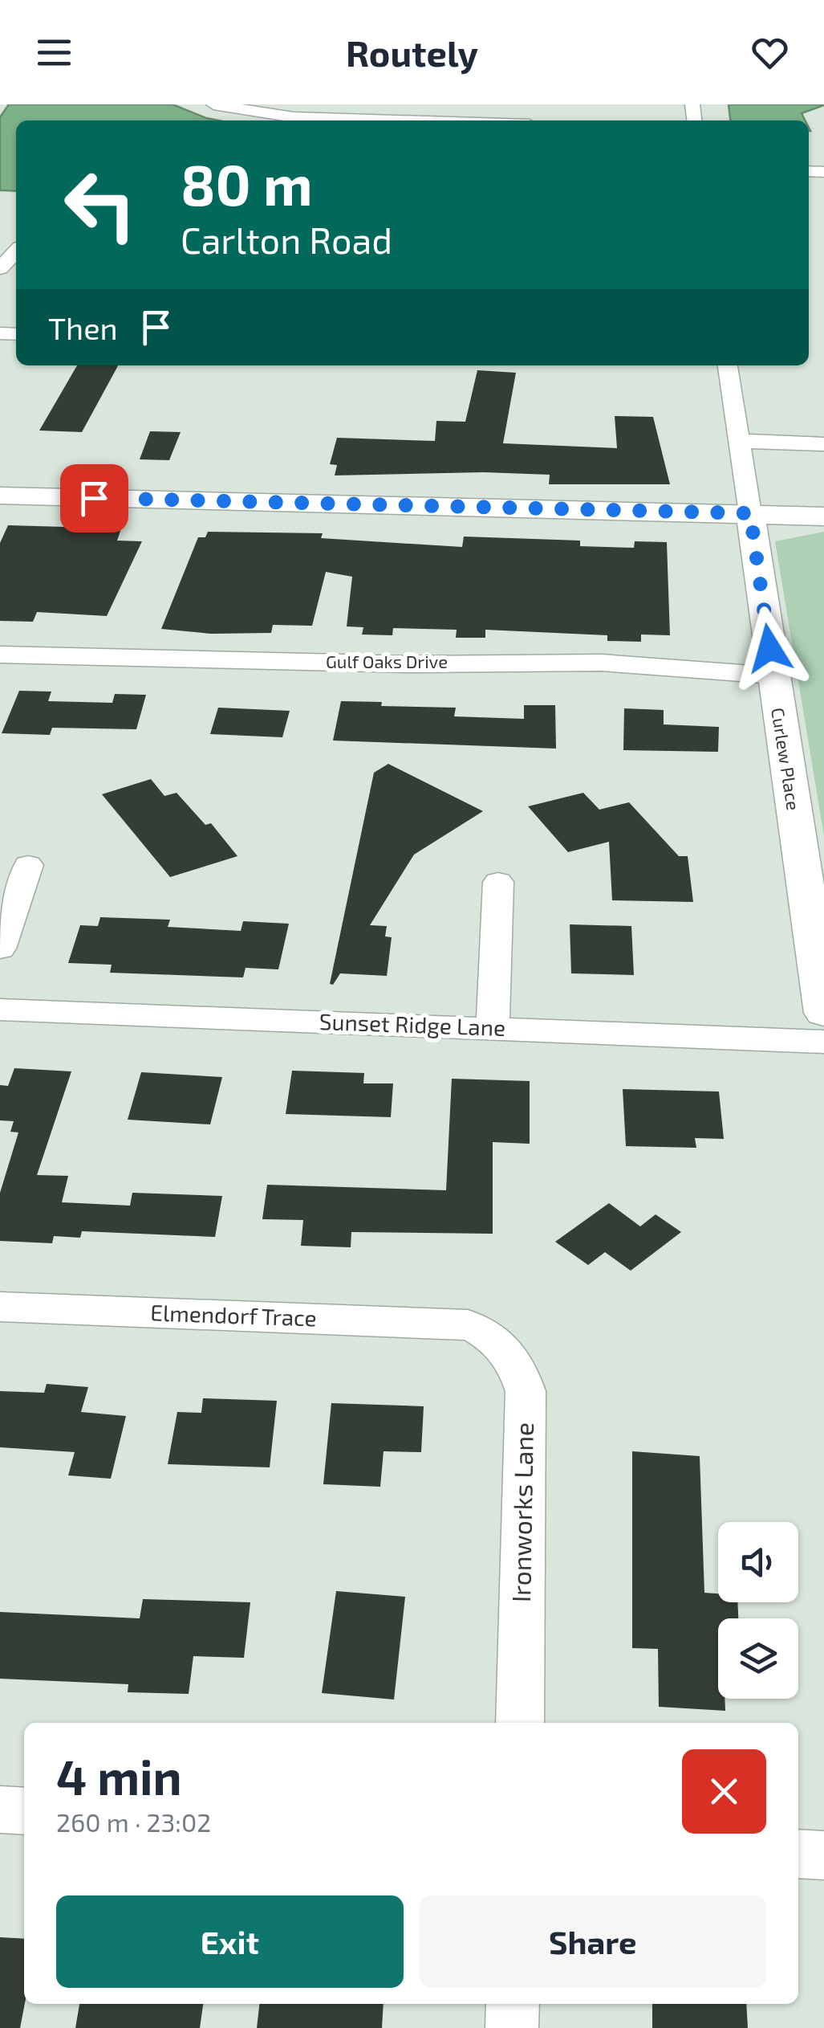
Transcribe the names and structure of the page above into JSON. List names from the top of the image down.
{
  "streets": {
    "street": [
      "Gulf Oaks Drive",
      "Curlew Place",
      "Sunset Ridge Lane",
      "Elmendorf Trace",
      "Ironworks Lane"
    ]
  },
  "crossings": [
    ["Gulf Oaks Drive", "Curlew Place"],
    ["Elmendorf Trace", "Ironworks Lane"]
  ],
  "page": {
    "header": "Routely",
    "turn": ["80 m", "Carlton Road"],
    "then": "Then",
    "heading": ["4 min", "260 m · 23:02"],
    "buttons": ["Exit", "Share"]
  }
}
